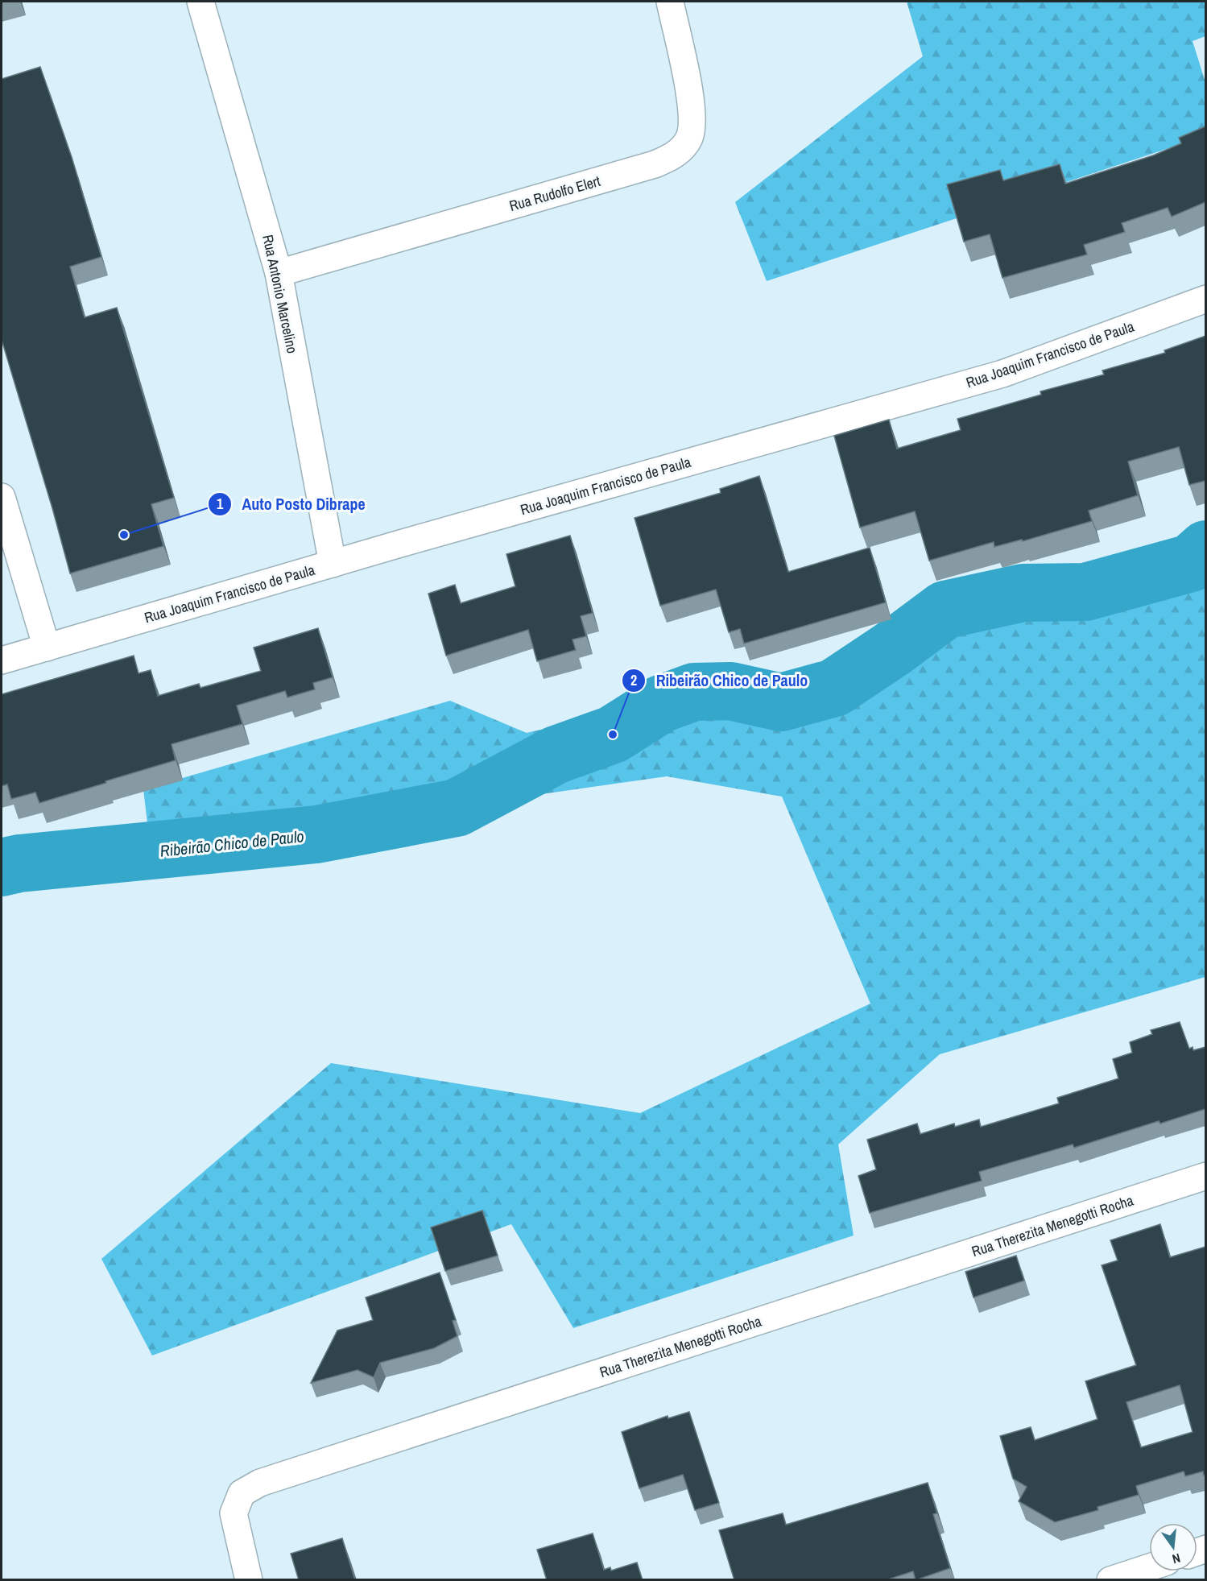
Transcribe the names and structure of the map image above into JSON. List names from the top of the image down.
{
  "streets": {
    "street": [
      "Rua Rudolfo Elert",
      "Rua Antonio Marcelino",
      "Rua Joaquim Francisco de Paula",
      "Rua Therezita Menegotti Rocha"
    ]
  },
  "crossings": [
    ["Rua Rudolfo Elert", "Rua Antonio Marcelino"],
    ["Rua Antonio Marcelino", "Rua Joaquim Francisco de Paula"]
  ],
  "water": ["Ribeirão Chico de Paulo"],
  "places": ["Auto Posto Dibrape", "Ribeirão Chico de Paulo"],
  "north": "bottom"
}
